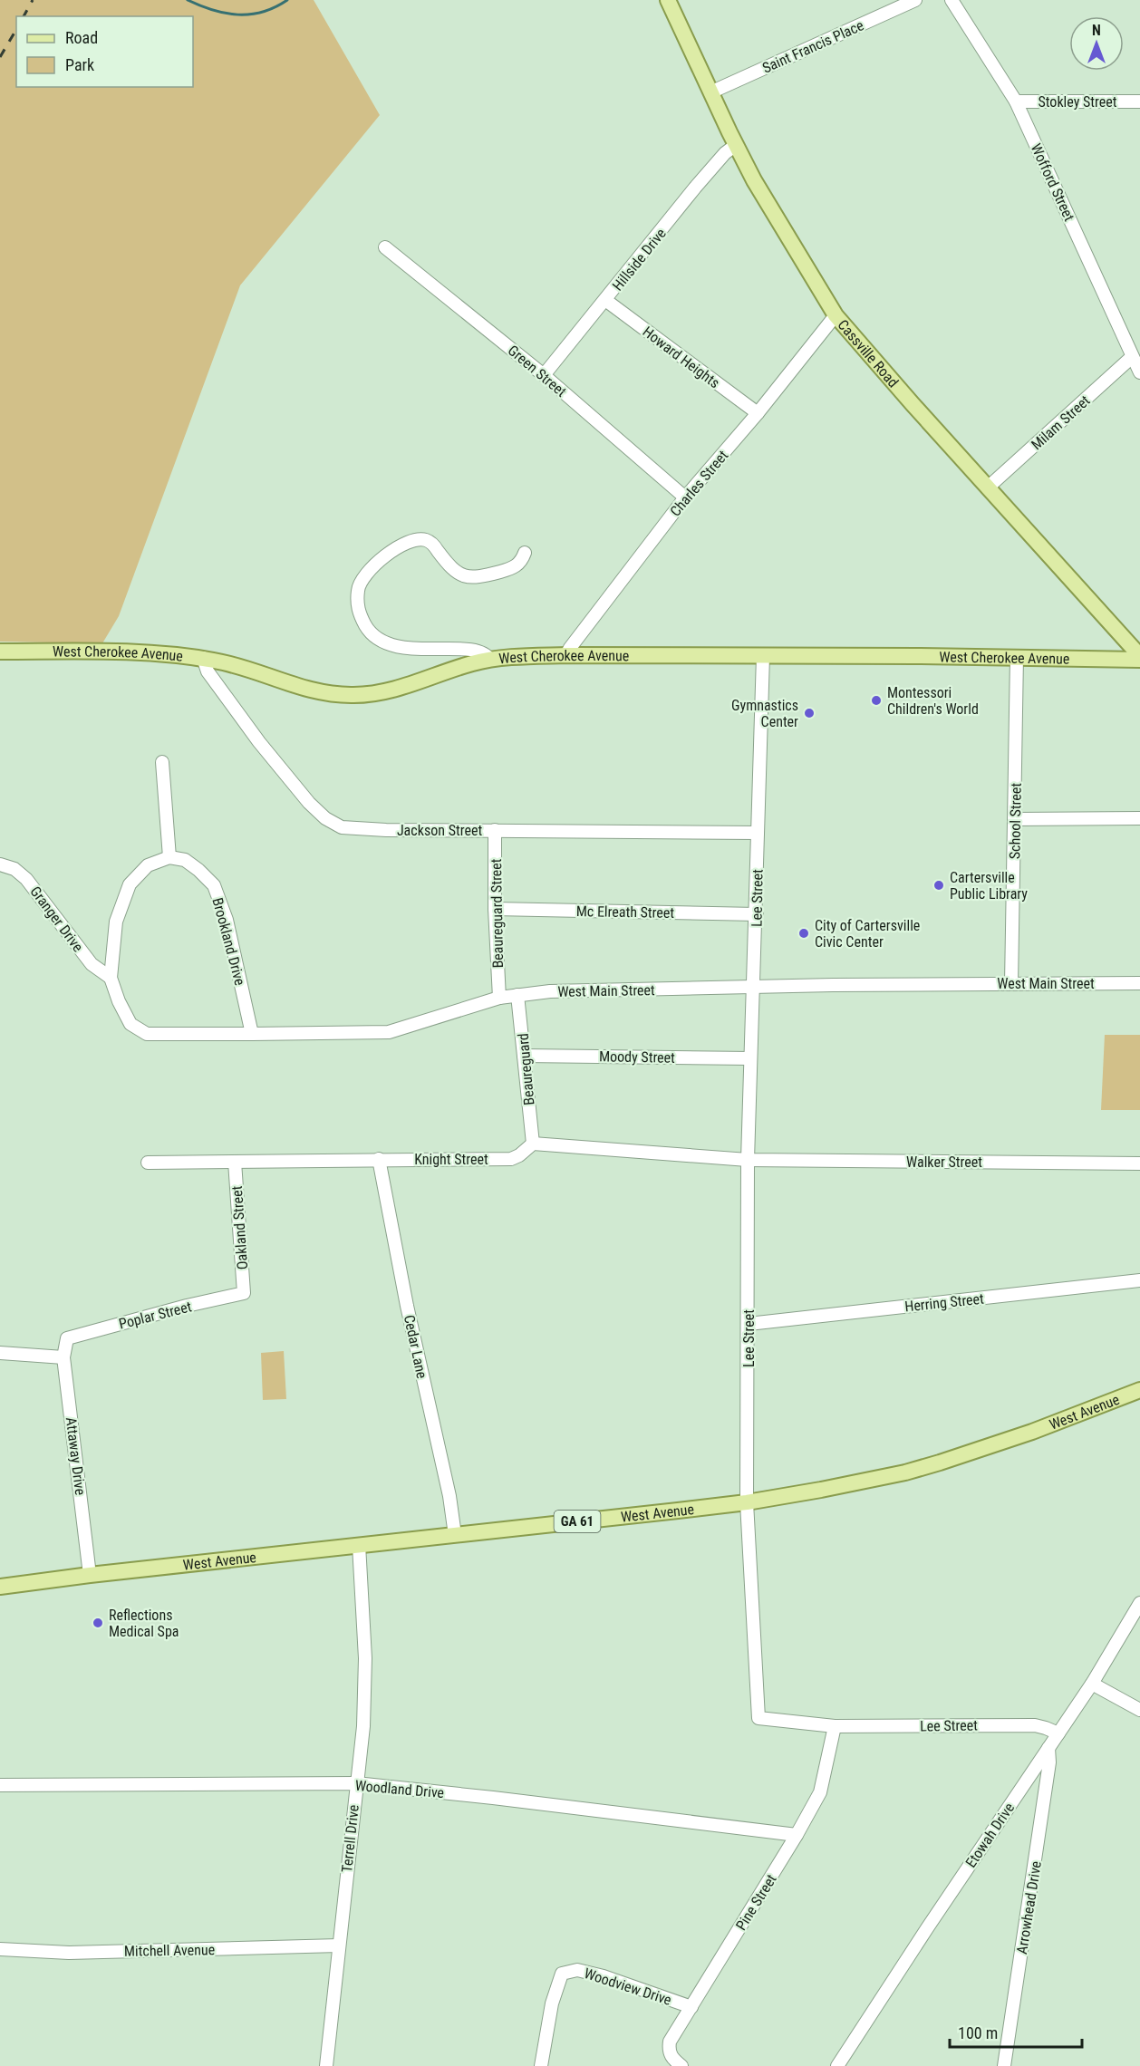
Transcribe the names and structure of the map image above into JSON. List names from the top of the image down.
{
  "streets": {
    "main road": [
      "Cassville Road",
      "West Cherokee Avenue",
      "West Avenue",
      "GA 61"
    ],
    "street": [
      "Saint Francis Place",
      "Stokley Street",
      "Wofford Street",
      "Hillside Drive",
      "Howard Heights",
      "Green Street",
      "Milam Street",
      "Charles Street",
      "School Street",
      "Jackson Street",
      "Lee Street",
      "Mc Elreath Street",
      "Beaureguard Street",
      "Granger Drive",
      "Brookland Drive",
      "West Main Street",
      "Moody Street",
      "Beaureguard",
      "Knight Street",
      "Walker Street",
      "Oakland Street",
      "Herring Street",
      "Poplar Street",
      "Cedar Lane",
      "Attaway Drive",
      "Woodland Drive",
      "Etowah Drive",
      "Terrell Drive",
      "Pine Street",
      "Arrowhead Drive",
      "Mitchell Avenue",
      "Woodview Drive"
    ]
  },
  "crossings": [
    ["Saint Francis Place", "Cassville Road"],
    ["Stokley Street", "Wofford Street"],
    ["Wofford Street", "Milam Street"],
    ["Hillside Drive", "Cassville Road"],
    ["Hillside Drive", "Howard Heights"],
    ["Hillside Drive", "Green Street"],
    ["Cassville Road", "Milam Street"],
    ["Cassville Road", "Charles Street"],
    ["Cassville Road", "West Cherokee Avenue"],
    ["Howard Heights", "Charles Street"],
    ["Green Street", "Charles Street"],
    ["Charles Street", "West Cherokee Avenue"],
    ["West Cherokee Avenue", "School Street"],
    ["West Cherokee Avenue", "Jackson Street"],
    ["West Cherokee Avenue", "Lee Street"],
    ["School Street", "West Main Street"],
    ["Jackson Street", "Lee Street"],
    ["Jackson Street", "Beaureguard Street"],
    ["Lee Street", "Mc Elreath Street"],
    ["Lee Street", "West Main Street"],
    ["Lee Street", "Moody Street"],
    ["Lee Street", "Walker Street"],
    ["Lee Street", "Herring Street"],
    ["Lee Street", "West Avenue"],
    ["Lee Street", "Etowah Drive"],
    ["Lee Street", "Pine Street"],
    ["Mc Elreath Street", "Beaureguard Street"],
    ["Beaureguard Street", "West Main Street"],
    ["Granger Drive", "West Main Street"],
    ["Brookland Drive", "West Main Street"],
    ["West Main Street", "Beaureguard"],
    ["Moody Street", "Beaureguard"],
    ["Beaureguard", "Knight Street"],
    ["Knight Street", "Oakland Street"],
    ["Knight Street", "Cedar Lane"],
    ["Oakland Street", "Poplar Street"],
    ["Poplar Street", "Attaway Drive"],
    ["Cedar Lane", "West Avenue"],
    ["West Avenue", "Attaway Drive"],
    ["West Avenue", "Terrell Drive"],
    ["Woodland Drive", "Terrell Drive"],
    ["Woodland Drive", "Pine Street"],
    ["Etowah Drive", "Arrowhead Drive"],
    ["Terrell Drive", "Mitchell Avenue"],
    ["Pine Street", "Woodview Drive"]
  ],
  "places": [
    "Montessori Children's World",
    "Gymnastics Center",
    "Cartersville Public Library",
    "City of Cartersville Civic Center",
    "Reflections Medical Spa"
  ],
  "legend": ["Road", "Park"],
  "scale_bar": "100 m",
  "north": "top"
}
